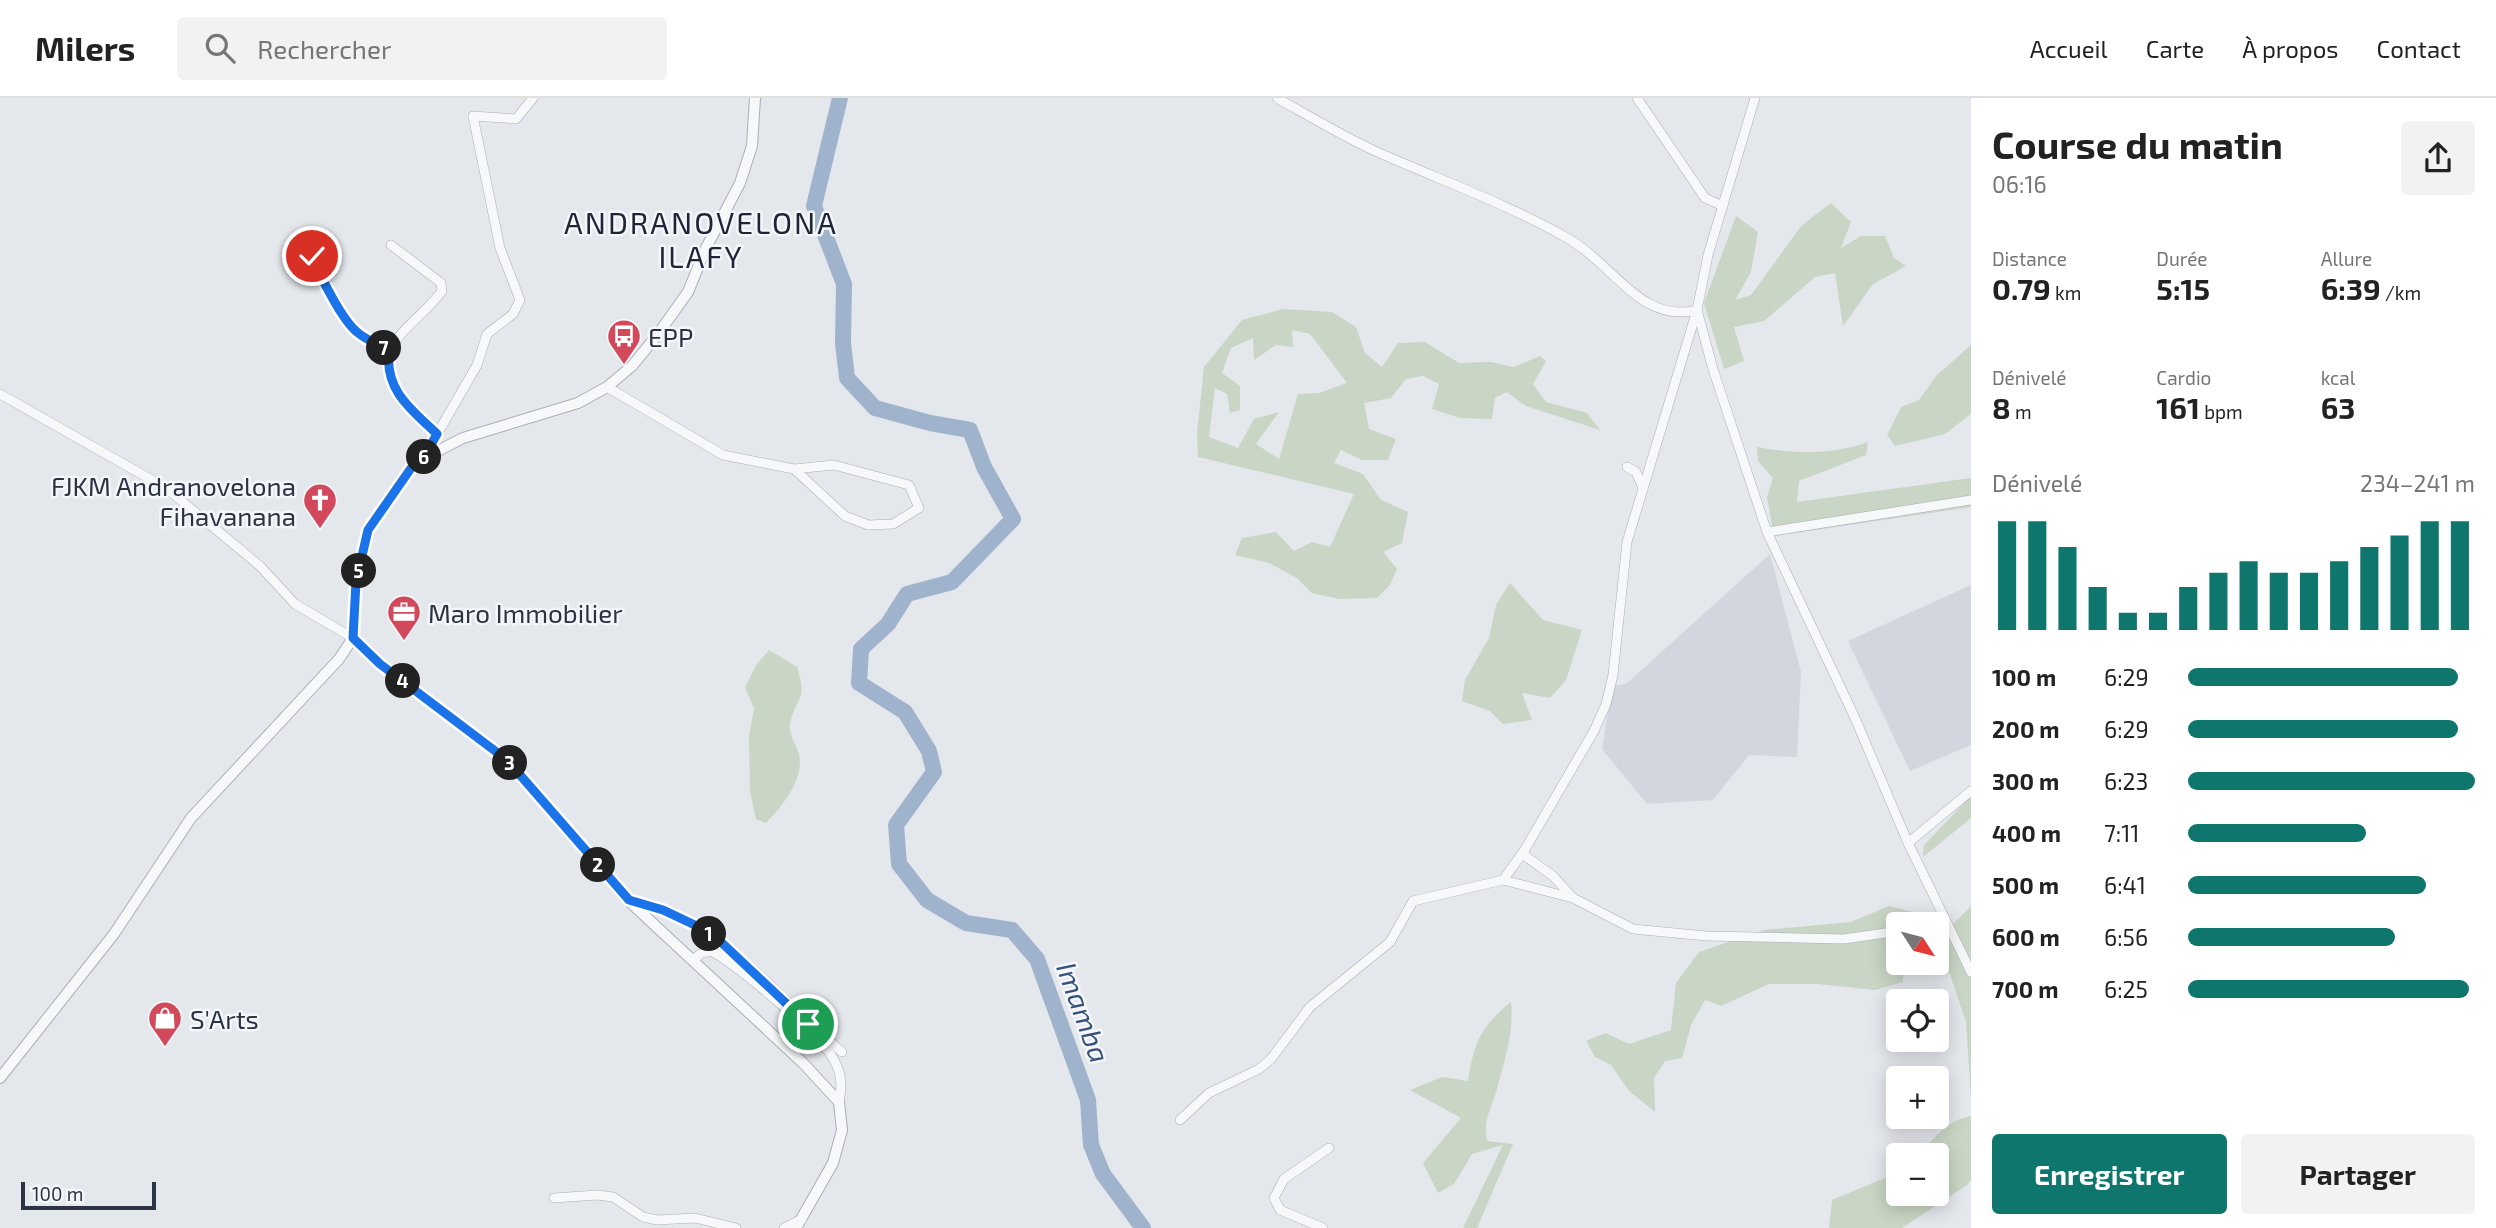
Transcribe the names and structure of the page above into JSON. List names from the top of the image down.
{
  "districts": ["ANDRANOVELONA ILAFY"],
  "water": ["Imamba"],
  "places": {
    "bus stop": ["EPP"],
    "church": ["FJKM Andranovelona Fihavanana"],
    "office": ["Maro Immobilier"],
    "shop": ["S'Arts"]
  },
  "scale_bar": "100 m",
  "north": "bottom right",
  "page": {
    "header": "Milers",
    "search": "Rechercher",
    "nav": [
      "Accueil",
      "Carte",
      "À propos",
      "Contact"
    ],
    "heading": ["Course du matin", "06:16"],
    "stats": [
      ["Distance", "0.79 km"],
      ["Durée", "5:15"],
      ["Allure", "6:39 /km"],
      ["Dénivelé", "8 m"],
      ["Cardio", "161 bpm"],
      ["kcal", "63"]
    ],
    "pins": [
      "7",
      "6",
      "5",
      "4",
      "3",
      "2",
      "1"
    ],
    "chart": ["Dénivelé", "234–241 m"],
    "list": [
      {
        "name": "100 m",
        "note": "6:29"
      },
      {
        "name": "200 m",
        "note": "6:29"
      },
      {
        "name": "300 m",
        "note": "6:23"
      },
      {
        "name": "400 m",
        "note": "7:11"
      },
      {
        "name": "500 m",
        "note": "6:41"
      },
      {
        "name": "600 m",
        "note": "6:56"
      },
      {
        "name": "700 m",
        "note": "6:25"
      }
    ],
    "map_buttons": ["+", "−"],
    "buttons": ["Enregistrer", "Partager"],
    "scale": "100 m"
  }
}
